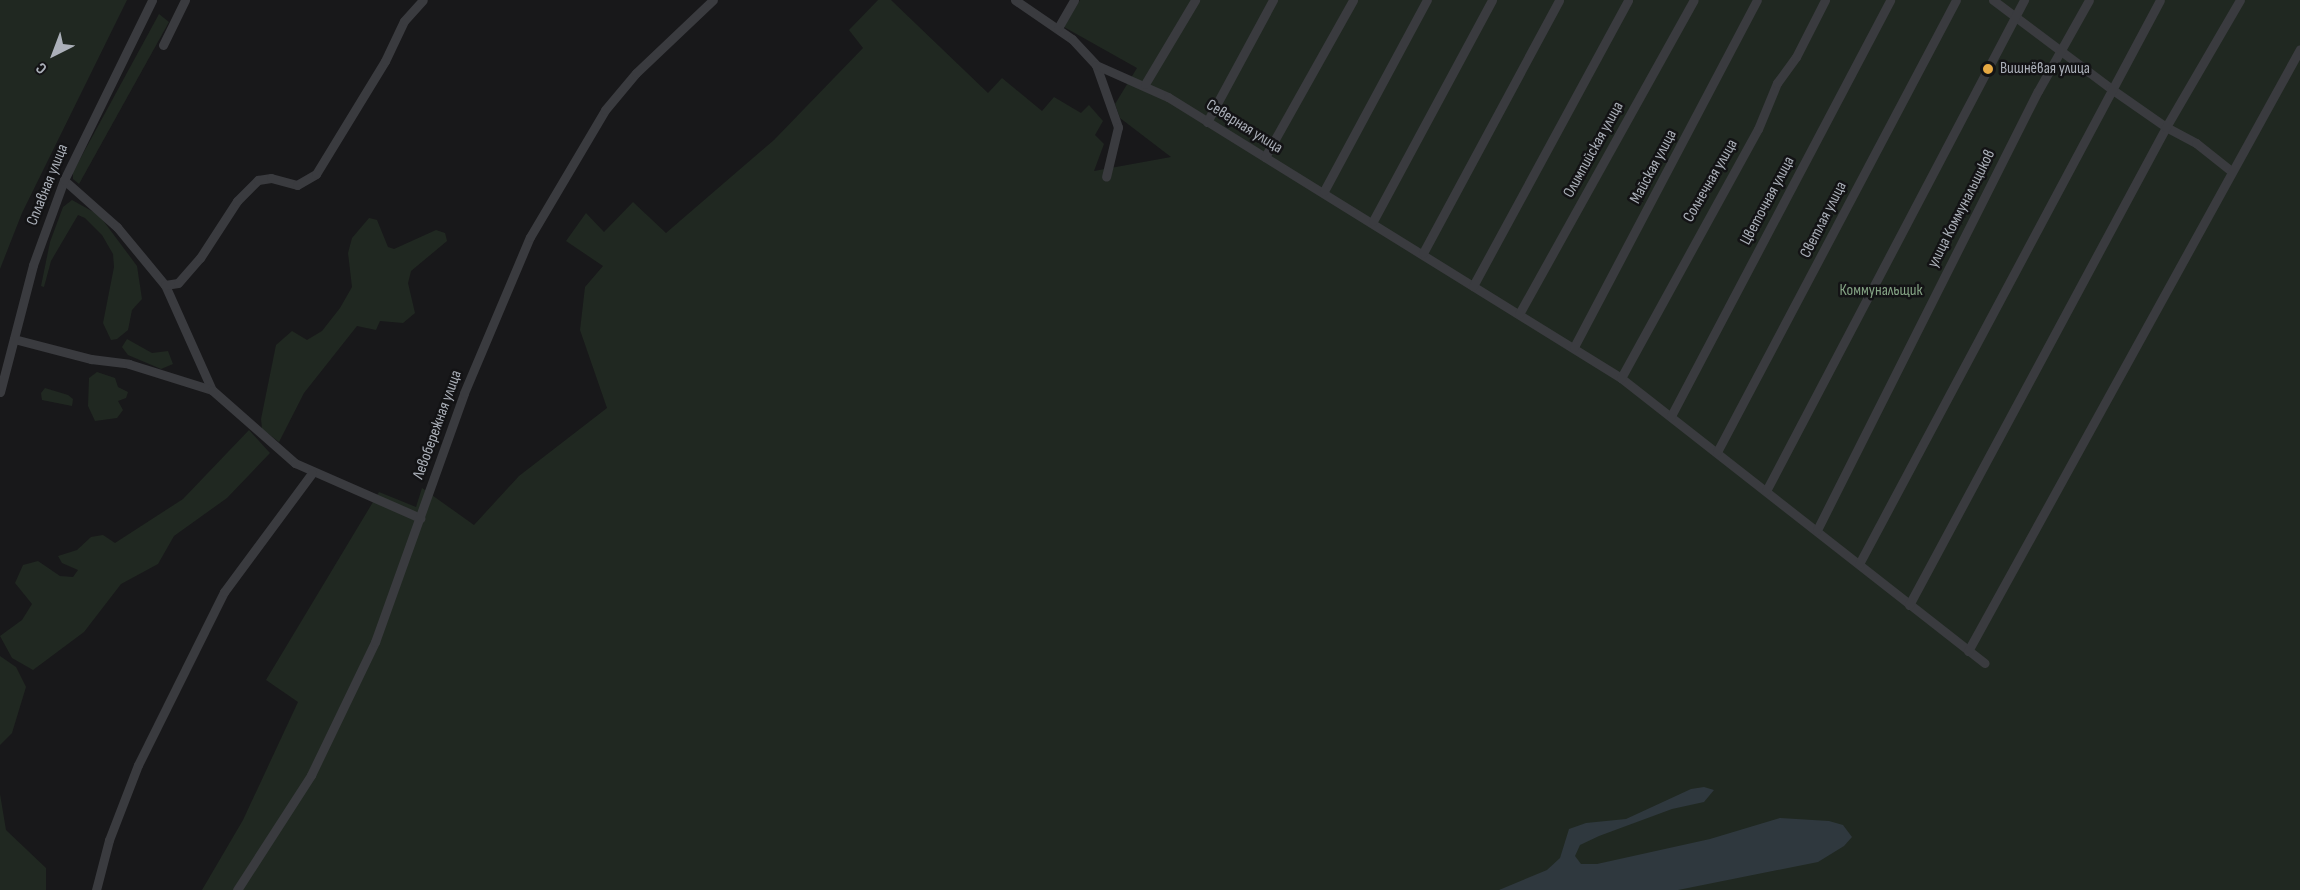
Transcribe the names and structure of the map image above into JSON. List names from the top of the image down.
{
  "streets": {
    "street": [
      "Северная улица",
      "Олимпийская улица",
      "Майская улица",
      "Солнечная улица",
      "Сплавная улица",
      "Цветочная улица",
      "улица Коммунальщиков",
      "Светлая улица",
      "Левобережная улица"
    ]
  },
  "crossings": [
    ["Северная улица", "Олимпийская улица"],
    ["Северная улица", "Майская улица"],
    ["Северная улица", "Солнечная улица"],
    ["Северная улица", "Цветочная улица"],
    ["Северная улица", "улица Коммунальщиков"],
    ["Северная улица", "Светлая улица"]
  ],
  "parks": ["Коммунальщик"],
  "places": ["Вишнёвая улица"],
  "north": "bottom left"
}
